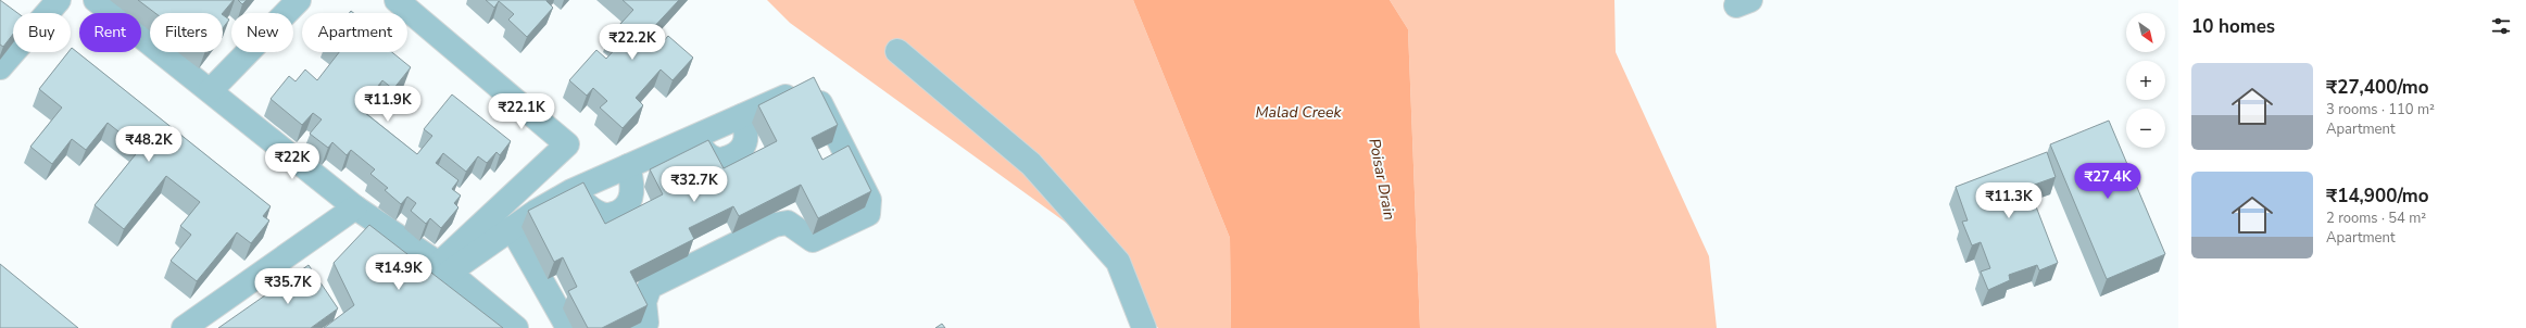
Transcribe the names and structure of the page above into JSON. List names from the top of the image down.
{
  "water": ["Malad Creek", "Poisar Drain"],
  "north": "bottom right",
  "page": {
    "heading": "10 homes",
    "map_buttons": ["+", "−"],
    "chip": [
      "Buy",
      "Rent",
      "Filters",
      "New",
      "Apartment"
    ],
    "price": [
      "₹22.2K",
      "₹11.9K",
      "₹22.1K",
      "₹48.2K",
      "₹22K",
      "₹27.4K",
      "₹32.7K",
      "₹11.3K",
      "₹14.9K",
      "₹35.7K"
    ],
    "list": [
      {
        "name": "₹27,400/mo",
        "note": "3 rooms · 110 m² · Apartment"
      },
      {
        "name": "₹14,900/mo",
        "note": "2 rooms · 54 m² · Apartment"
      }
    ]
  }
}
